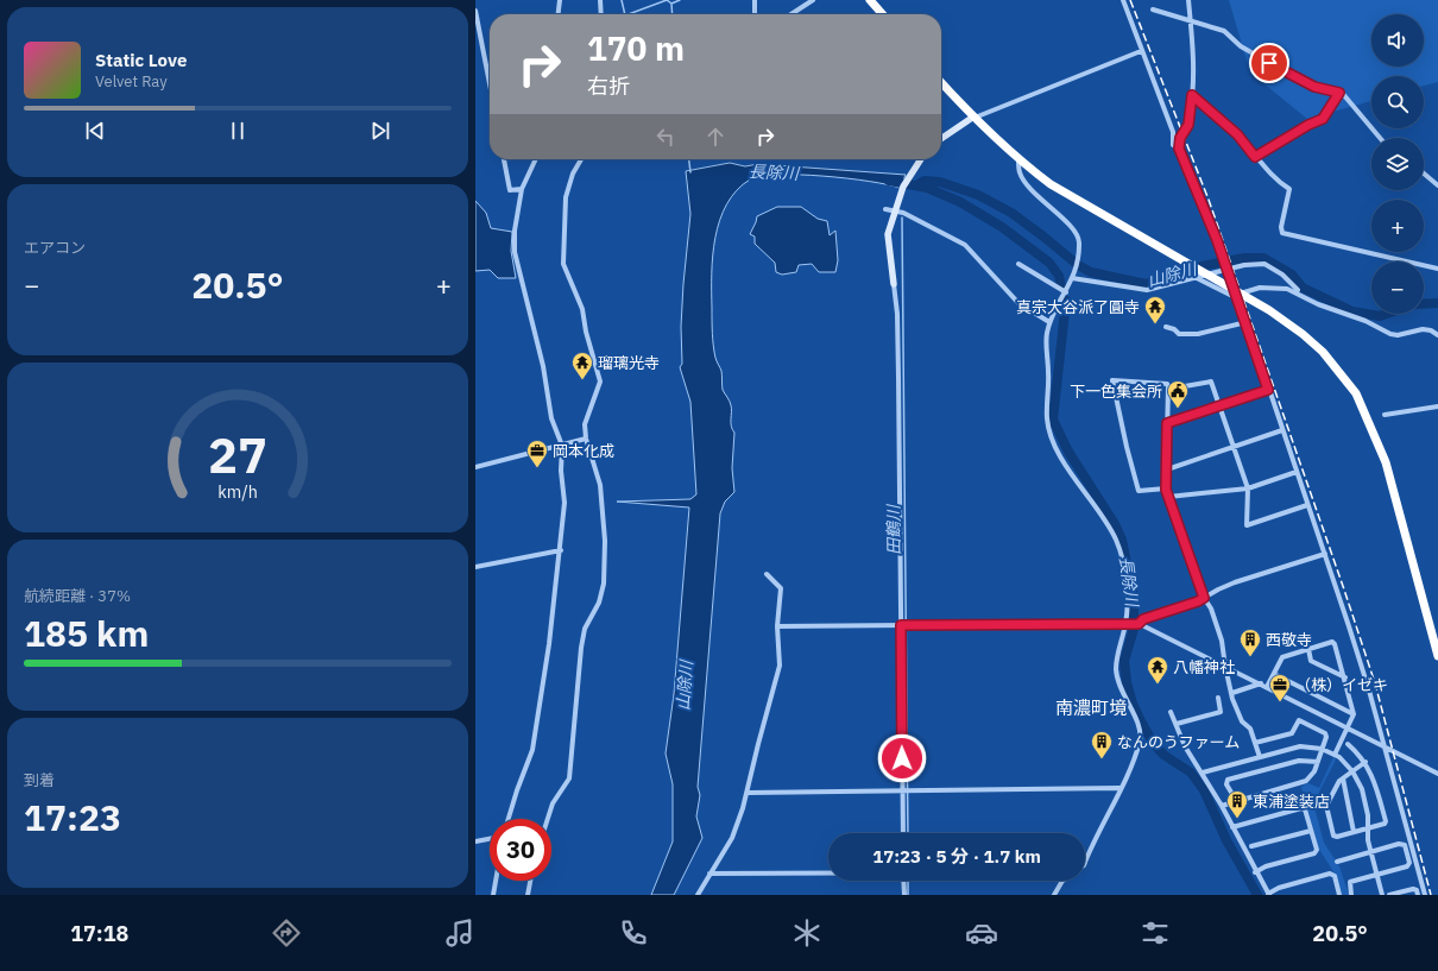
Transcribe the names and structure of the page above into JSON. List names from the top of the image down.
{
  "districts": ["南濃町境"],
  "water": ["長除川", "山除川", "田鶴川"],
  "places": {
    "temple": ["真宗大谷派了圓寺", "瑠璃光寺", "八幡神社"],
    "public building": ["下一色集会所"],
    "office": ["岡本化成", "（株）イゼキ"],
    "building": ["西敬寺", "なんのうファーム", "東浦塗装店"]
  },
  "page": {
    "map_buttons": ["+", "−"],
    "turn": ["170 m", "右折"],
    "song": ["Static Love", "Velvet Ray"],
    "tile": [
      "エアコン",
      ["航続距離 · 37%", "185 km"],
      ["到着", "17:23"]
    ],
    "heat": ["−", "20.5°", "+"],
    "limit": "30",
    "trip": "17:23 · 5 分 · 1.7 km",
    "tabs": ["17:18", "20.5°"],
    "gauge": ["27", "km/h"]
  }
}
